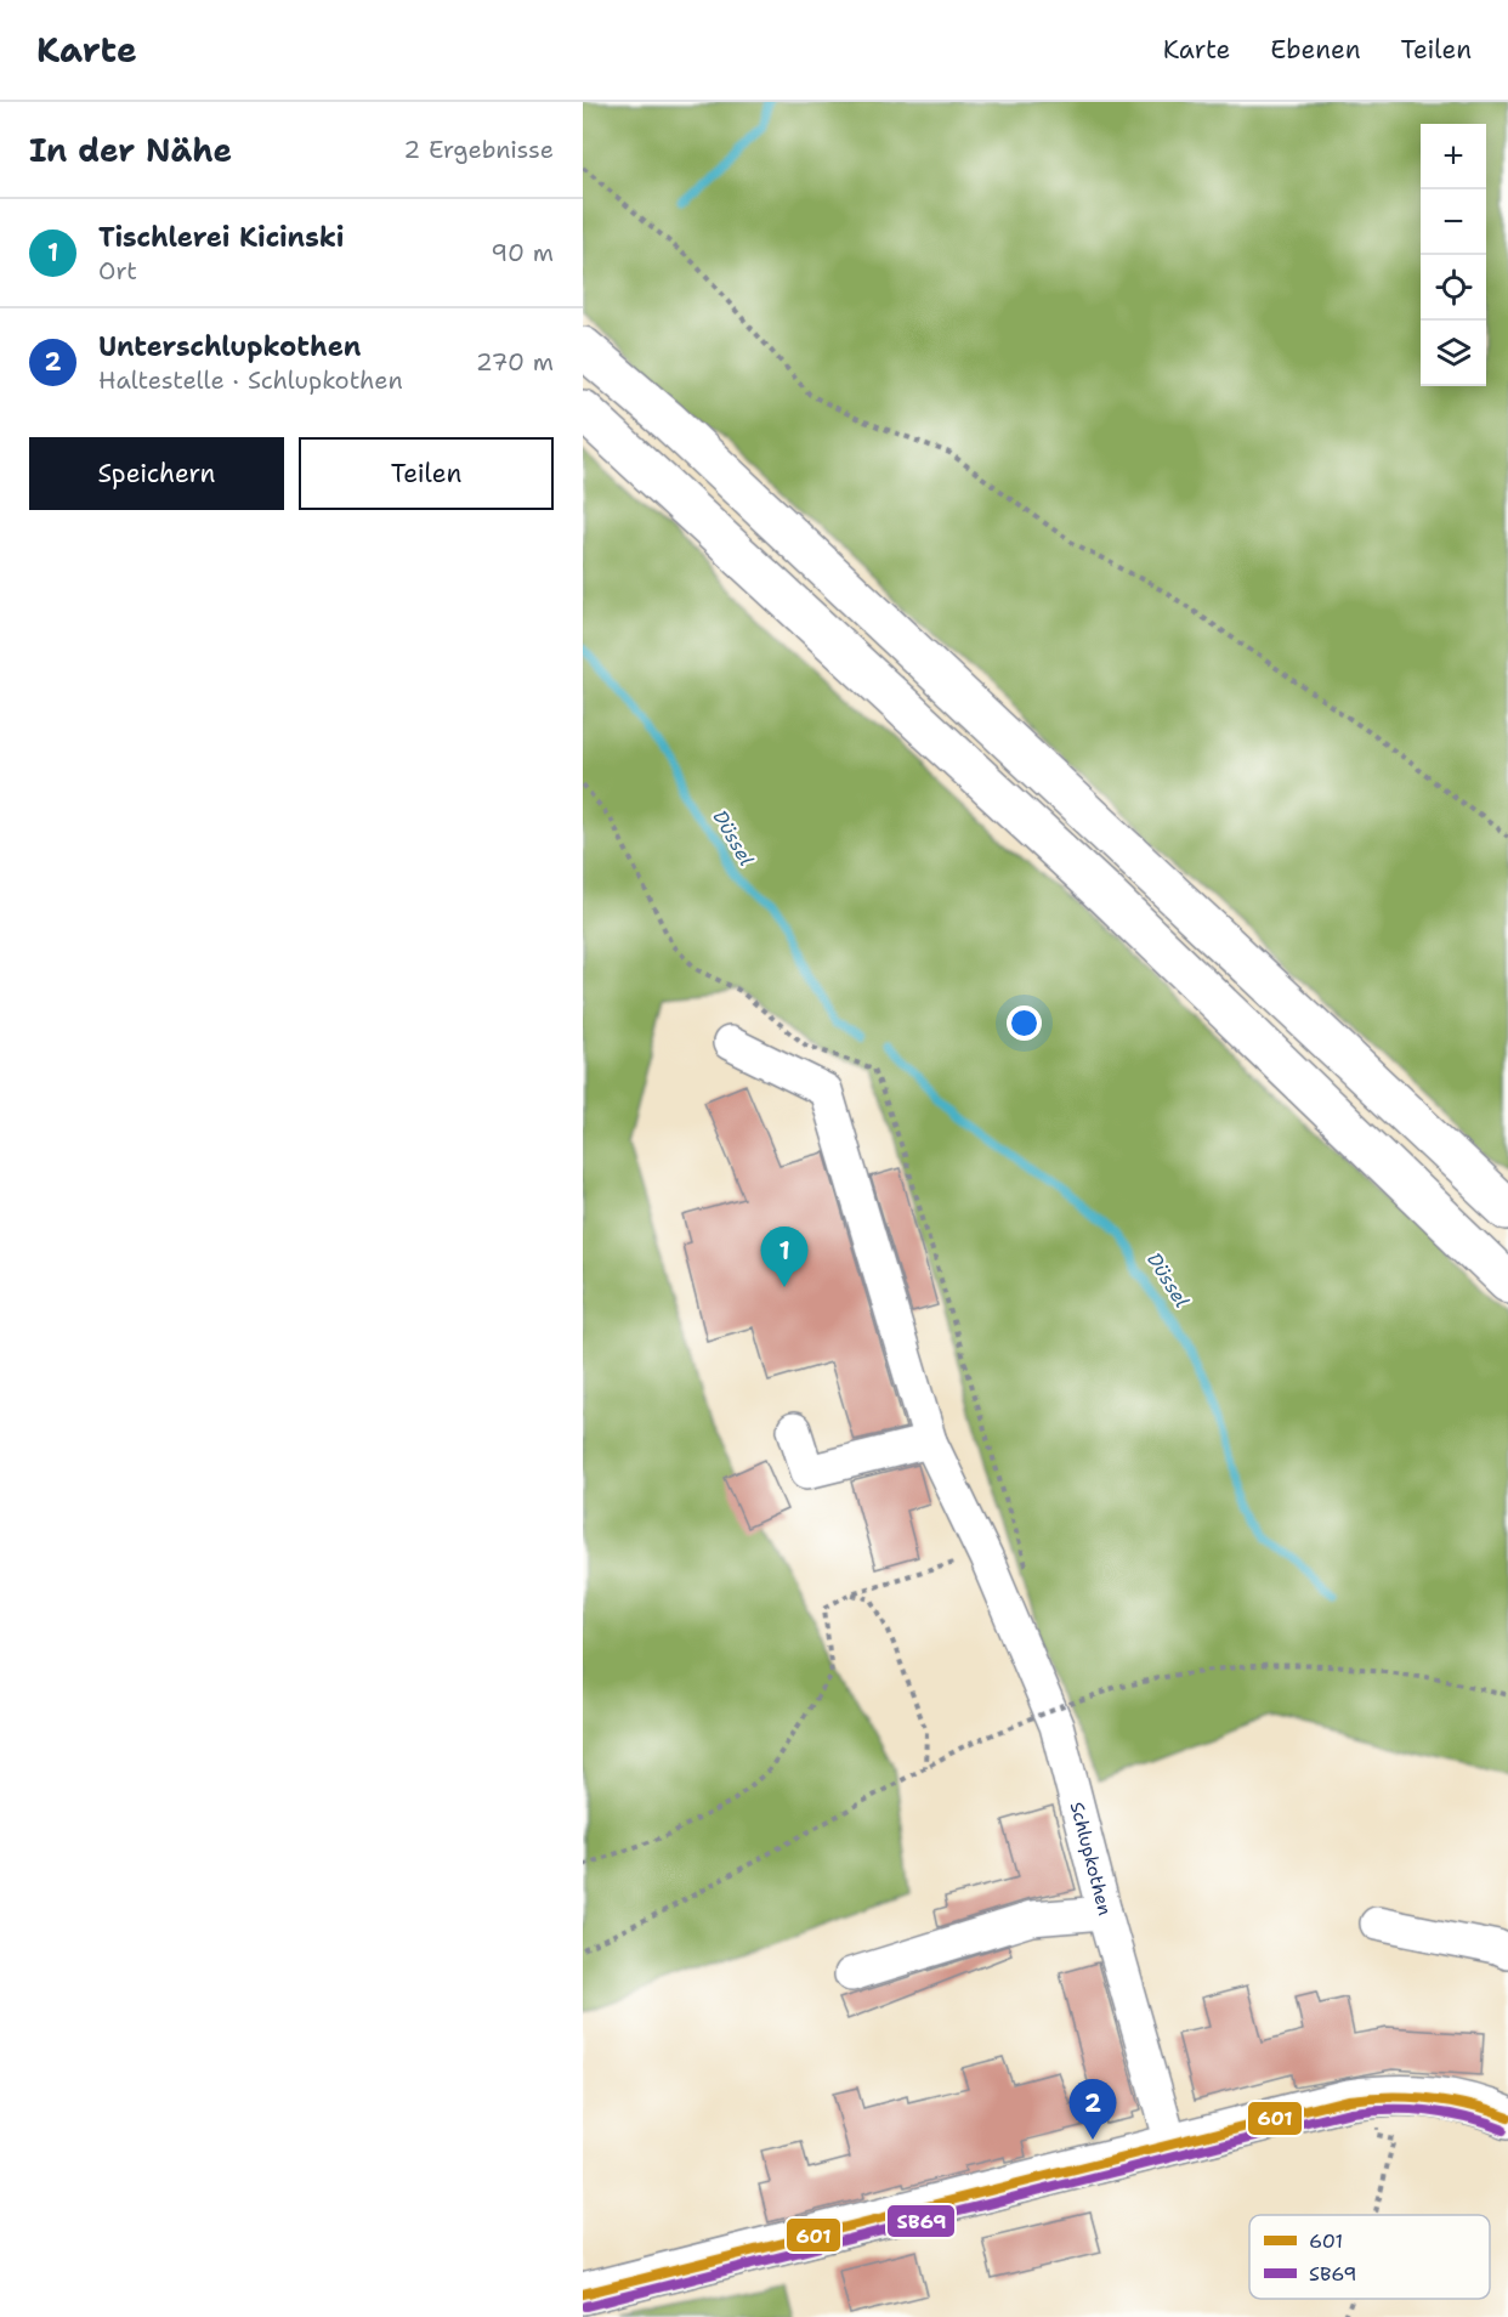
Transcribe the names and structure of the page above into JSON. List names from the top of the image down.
{
  "streets": {
    "lane": ["Schlupkothen"]
  },
  "water": ["Düssel"],
  "lines": ["transit line 601", "transit line SB69"],
  "legend": ["601", "SB69"],
  "page": {
    "header": "Karte",
    "nav": ["Karte", "Ebenen", "Teilen"],
    "heading": ["In der Nähe", "2 Ergebnisse"],
    "map_buttons": ["+", "−"],
    "list": [
      {
        "mark": "1",
        "name": "Tischlerei Kicinski",
        "note": "Ort",
        "value": "90 m"
      },
      {
        "mark": "2",
        "name": "Unterschlupkothen",
        "note": "Haltestelle · Schlupkothen",
        "value": "270 m"
      }
    ],
    "buttons": ["Speichern", "Teilen"],
    "pins": ["1", "2"]
  }
}
